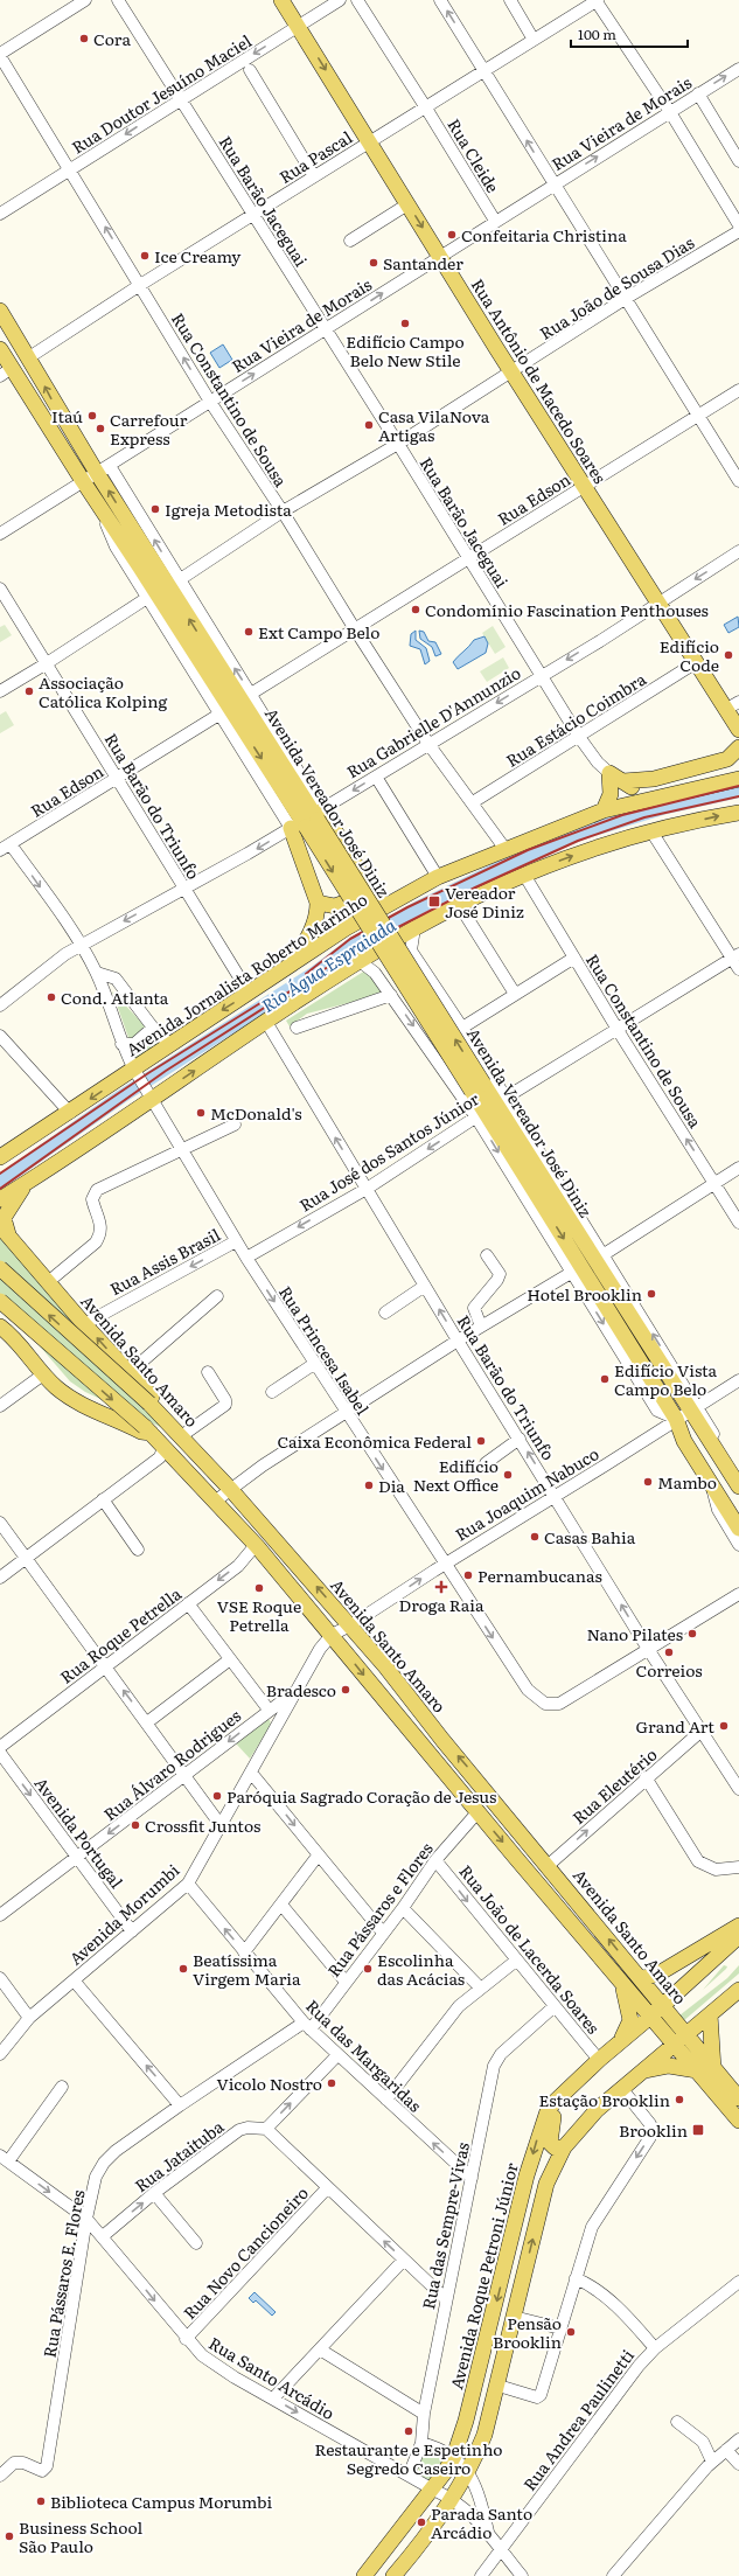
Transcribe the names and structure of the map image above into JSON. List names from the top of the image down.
{
  "streets": {
    "main road": [
      "Rua Antônio de Macedo Soares",
      "Avenida Vereador José Diniz",
      "Avenida Jornalista Roberto Marinho",
      "Avenida Santo Amaro",
      "Avenida Roque Petroni Júnior"
    ],
    "street": [
      "Rua Doutor Jesuíno Maciel",
      "Rua Vieira de Morais",
      "Rua Cleide",
      "Rua Pascal",
      "Rua Barão Jaceguai",
      "Rua João de Sousa Dias",
      "Rua Constantino de Sousa",
      "Rua Edson",
      "Rua Estácio Coimbra",
      "Rua Gabrielle D'Annunzio",
      "Rua Barão do Triunfo",
      "Rua José dos Santos Júnior",
      "Rua Assis Brasil",
      "Rua Princesa Isabel",
      "Rua Joaquim Nabuco",
      "Rua Roque Petrella",
      "Rua Álvaro Rodrigues",
      "Rua Eleutério",
      "Avenida Portugal",
      "Rua Pássaros e Flores",
      "Avenida Morumbi",
      "Rua João de Lacerda Soares",
      "Rua das Margaridas",
      "Rua Jataituba",
      "Rua das Sempre-Vivas",
      "Rua Novo Cancioneiro",
      "Rua Pássaros E. Flores",
      "Rua Santo Arcádio",
      "Rua Andrea Paulinetti"
    ]
  },
  "crossings": [
    ["Rua Doutor Jesuíno Maciel", "Rua Barão Jaceguai"],
    ["Rua Doutor Jesuíno Maciel", "Rua Antônio de Macedo Soares"],
    ["Rua Doutor Jesuíno Maciel", "Rua Constantino de Sousa"],
    ["Rua Vieira de Morais", "Rua Cleide"],
    ["Rua Vieira de Morais", "Rua Barão Jaceguai"],
    ["Rua Vieira de Morais", "Rua Antônio de Macedo Soares"],
    ["Rua Vieira de Morais", "Rua Constantino de Sousa"],
    ["Rua Vieira de Morais", "Avenida Vereador José Diniz"],
    ["Rua Cleide", "Rua Pascal"],
    ["Rua Pascal", "Rua Barão Jaceguai"],
    ["Rua Pascal", "Rua Antônio de Macedo Soares"],
    ["Rua Pascal", "Rua Constantino de Sousa"],
    ["Rua Pascal", "Avenida Vereador José Diniz"],
    ["Rua Barão Jaceguai", "Rua João de Sousa Dias"],
    ["Rua Barão Jaceguai", "Rua Edson"],
    ["Rua Barão Jaceguai", "Rua Estácio Coimbra"],
    ["Rua Barão Jaceguai", "Rua Gabrielle D'Annunzio"],
    ["Rua João de Sousa Dias", "Rua Antônio de Macedo Soares"],
    ["Rua João de Sousa Dias", "Rua Constantino de Sousa"],
    ["Rua João de Sousa Dias", "Avenida Vereador José Diniz"],
    ["Rua Antônio de Macedo Soares", "Rua Edson"],
    ["Rua Antônio de Macedo Soares", "Rua Estácio Coimbra"],
    ["Rua Antônio de Macedo Soares", "Rua Gabrielle D'Annunzio"],
    ["Rua Constantino de Sousa", "Rua Edson"],
    ["Rua Constantino de Sousa", "Rua Estácio Coimbra"],
    ["Rua Constantino de Sousa", "Rua Gabrielle D'Annunzio"],
    ["Rua Constantino de Sousa", "Avenida Jornalista Roberto Marinho"],
    ["Rua Constantino de Sousa", "Rua José dos Santos Júnior"],
    ["Rua Edson", "Avenida Vereador José Diniz"],
    ["Rua Edson", "Rua Barão do Triunfo"],
    ["Rua Edson", "Rua Princesa Isabel"],
    ["Rua Gabrielle D'Annunzio", "Avenida Vereador José Diniz"],
    ["Rua Gabrielle D'Annunzio", "Rua Barão do Triunfo"],
    ["Rua Gabrielle D'Annunzio", "Rua Princesa Isabel"],
    ["Avenida Vereador José Diniz", "Rua José dos Santos Júnior"],
    ["Avenida Vereador José Diniz", "Rua Joaquim Nabuco"],
    ["Rua Barão do Triunfo", "Avenida Jornalista Roberto Marinho"],
    ["Rua Barão do Triunfo", "Rua José dos Santos Júnior"],
    ["Rua Barão do Triunfo", "Rua Princesa Isabel"],
    ["Rua Barão do Triunfo", "Rua Joaquim Nabuco"],
    ["Rua Barão do Triunfo", "Rua Eleutério"],
    ["Avenida Jornalista Roberto Marinho", "Rua Princesa Isabel"],
    ["Rua José dos Santos Júnior", "Rua Princesa Isabel"],
    ["Rua Assis Brasil", "Rua Princesa Isabel"],
    ["Rua Assis Brasil", "Avenida Santo Amaro"],
    ["Rua Princesa Isabel", "Rua Joaquim Nabuco"],
    ["Avenida Santo Amaro", "Rua Joaquim Nabuco"],
    ["Avenida Santo Amaro", "Rua Roque Petrella"],
    ["Avenida Santo Amaro", "Rua Eleutério"],
    ["Avenida Santo Amaro", "Rua Pássaros e Flores"],
    ["Avenida Santo Amaro", "Avenida Morumbi"],
    ["Avenida Santo Amaro", "Avenida Roque Petroni Júnior"],
    ["Rua Joaquim Nabuco", "Avenida Morumbi"],
    ["Rua Álvaro Rodrigues", "Avenida Portugal"],
    ["Rua Álvaro Rodrigues", "Avenida Morumbi"],
    ["Avenida Portugal", "Avenida Morumbi"],
    ["Rua Pássaros e Flores", "Rua João de Lacerda Soares"],
    ["Rua Pássaros e Flores", "Rua das Margaridas"],
    ["Rua Pássaros e Flores", "Rua Pássaros E. Flores"],
    ["Avenida Morumbi", "Rua das Margaridas"],
    ["Rua João de Lacerda Soares", "Rua das Sempre-Vivas"],
    ["Rua João de Lacerda Soares", "Avenida Roque Petroni Júnior"],
    ["Rua das Margaridas", "Rua das Sempre-Vivas"],
    ["Rua das Margaridas", "Rua Pássaros E. Flores"],
    ["Rua Jataituba", "Rua Santo Arcádio"],
    ["Rua das Sempre-Vivas", "Rua Santo Arcádio"],
    ["Rua Novo Cancioneiro", "Rua Santo Arcádio"],
    ["Rua Pássaros E. Flores", "Rua Santo Arcádio"],
    ["Avenida Roque Petroni Júnior", "Rua Santo Arcádio"],
    ["Rua Santo Arcádio", "Rua Andrea Paulinetti"]
  ],
  "one_way": [
    "Rua Doutor Jesuíno Maciel",
    "Rua Vieira de Morais",
    "Rua Gabrielle D'Annunzio",
    "Rua Barão do Triunfo",
    "Rua José dos Santos Júnior",
    "Rua Princesa Isabel",
    "Rua Eleutério",
    "Avenida Portugal",
    "Rua das Margaridas"
  ],
  "water": ["Rio Água Espraiada"],
  "places": {
    "other": [
      "Cora",
      "Confeitaria Christina",
      "Ice Creamy",
      "Santander",
      "Edifício Campo Belo New Stile",
      "Itaú",
      "Casa VilaNova Artigas",
      "Carrefour Express",
      "Igreja Metodista",
      "Condomínio Fascination Penthouses",
      "Ext Campo Belo",
      "Edifício Code",
      "Associação Católica Kolping",
      "Cond. Atlanta",
      "McDonald's",
      "Hotel Brooklin",
      "Edifício Vista Campo Belo",
      "Caixa Econômica Federal",
      "Edifício Next Office",
      "Mambo",
      "Dia",
      "Casas Bahia",
      "Pernambucanas",
      "VSE Roque Petrella",
      "Nano Pilates",
      "Correios",
      "Bradesco",
      "Grand Art",
      "Paróquia Sagrado Coração de Jesus",
      "Crossfit Juntos",
      "Beatíssima Virgem Maria",
      "Escolinha das Acácias",
      "Vicolo Nostro",
      "Estação Brooklin",
      "Pensão Brooklin",
      "Restaurante e Espetinho Segredo Caseiro",
      "Biblioteca Campus Morumbi",
      "Parada Santo Arcádio",
      "Business School São Paulo"
    ],
    "transit": ["Vereador José Diniz", "Brooklin"],
    "health": ["Droga Raia"]
  },
  "scale_bar": "100 m"
}
